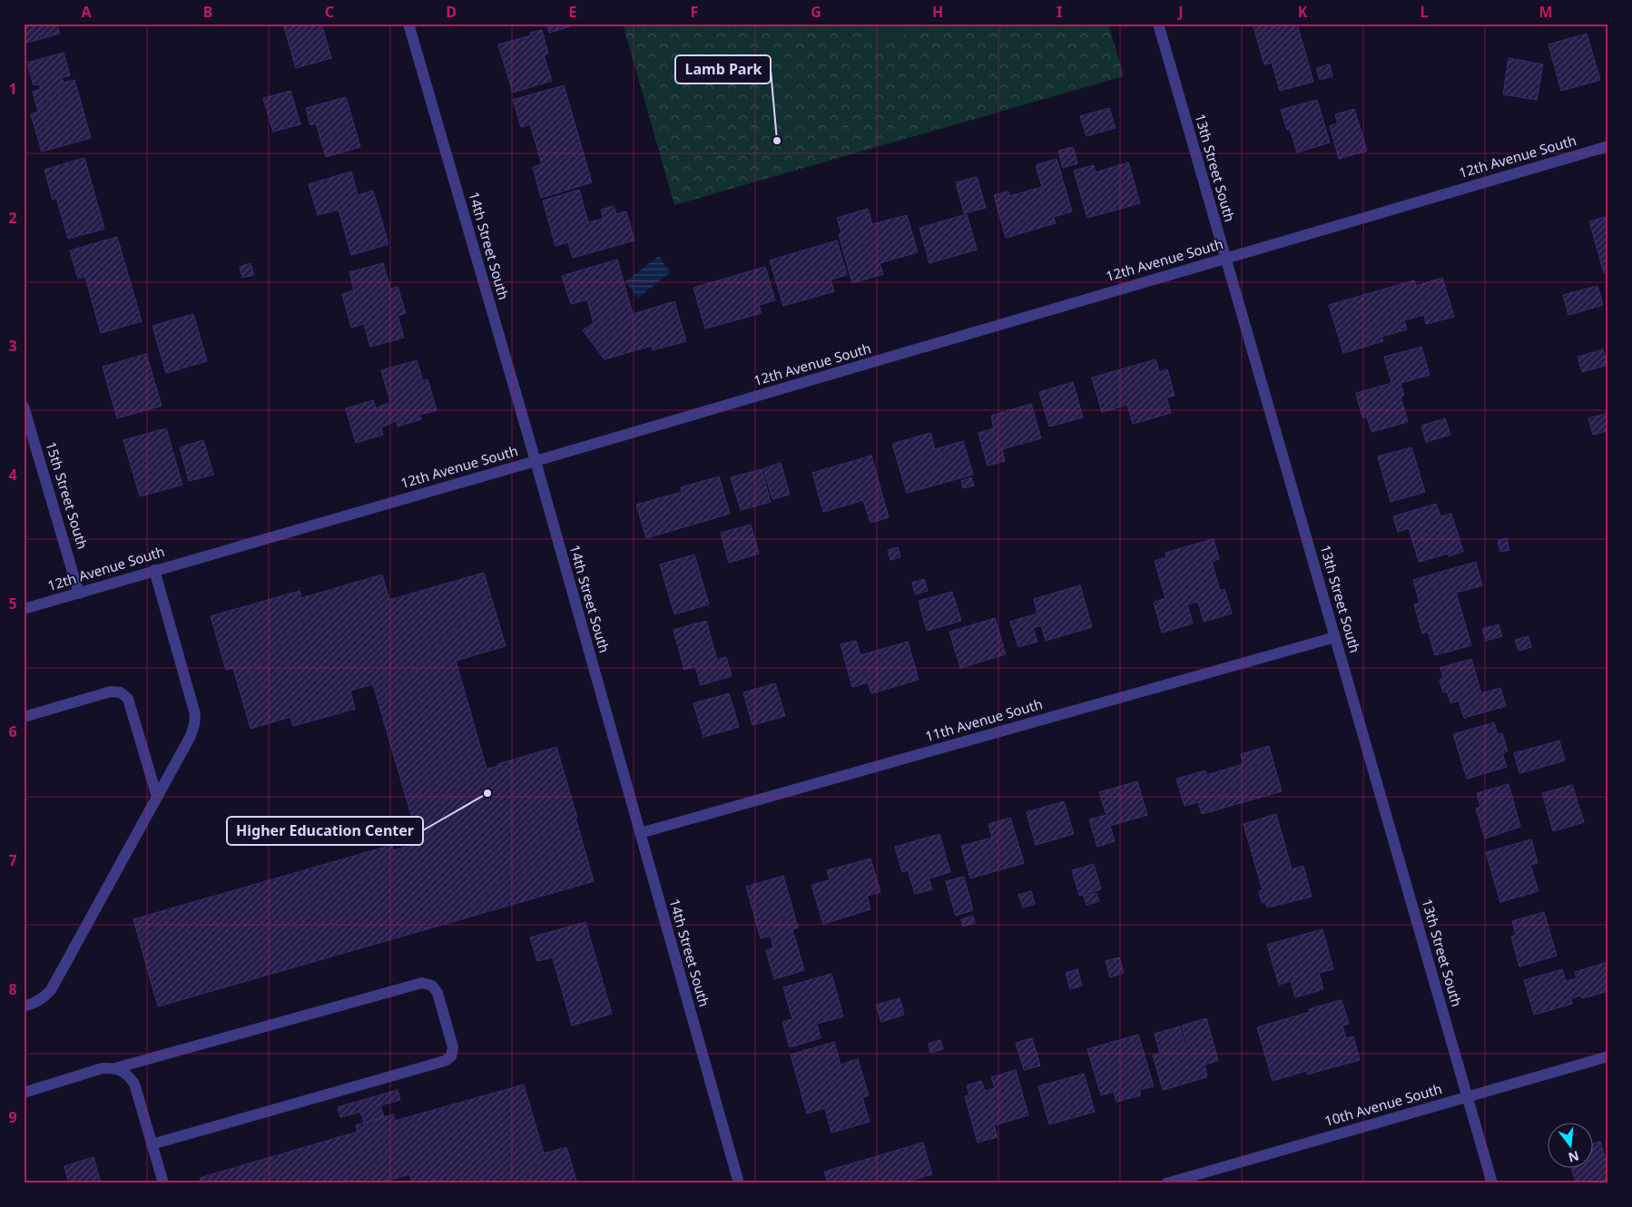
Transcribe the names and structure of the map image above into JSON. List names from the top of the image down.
{
  "streets": {
    "street": [
      "12th Avenue South",
      "13th Street South",
      "14th Street South",
      "15th Street South",
      "11th Avenue South",
      "10th Avenue South"
    ]
  },
  "crossings": [
    ["12th Avenue South", "13th Street South"],
    ["12th Avenue South", "14th Street South"],
    ["12th Avenue South", "15th Street South"],
    ["13th Street South", "11th Avenue South"],
    ["13th Street South", "10th Avenue South"],
    ["14th Street South", "11th Avenue South"]
  ],
  "places": ["Lamb Park", "Higher Education Center"],
  "north": "bottom",
  "grid": {
    "columns": [
      "A",
      "B",
      "C",
      "D",
      "E",
      "F",
      "G",
      "H",
      "I",
      "J",
      "K",
      "L",
      "M"
    ],
    "rows": [
      "1",
      "2",
      "3",
      "4",
      "5",
      "6",
      "7",
      "8",
      "9"
    ]
  }
}
